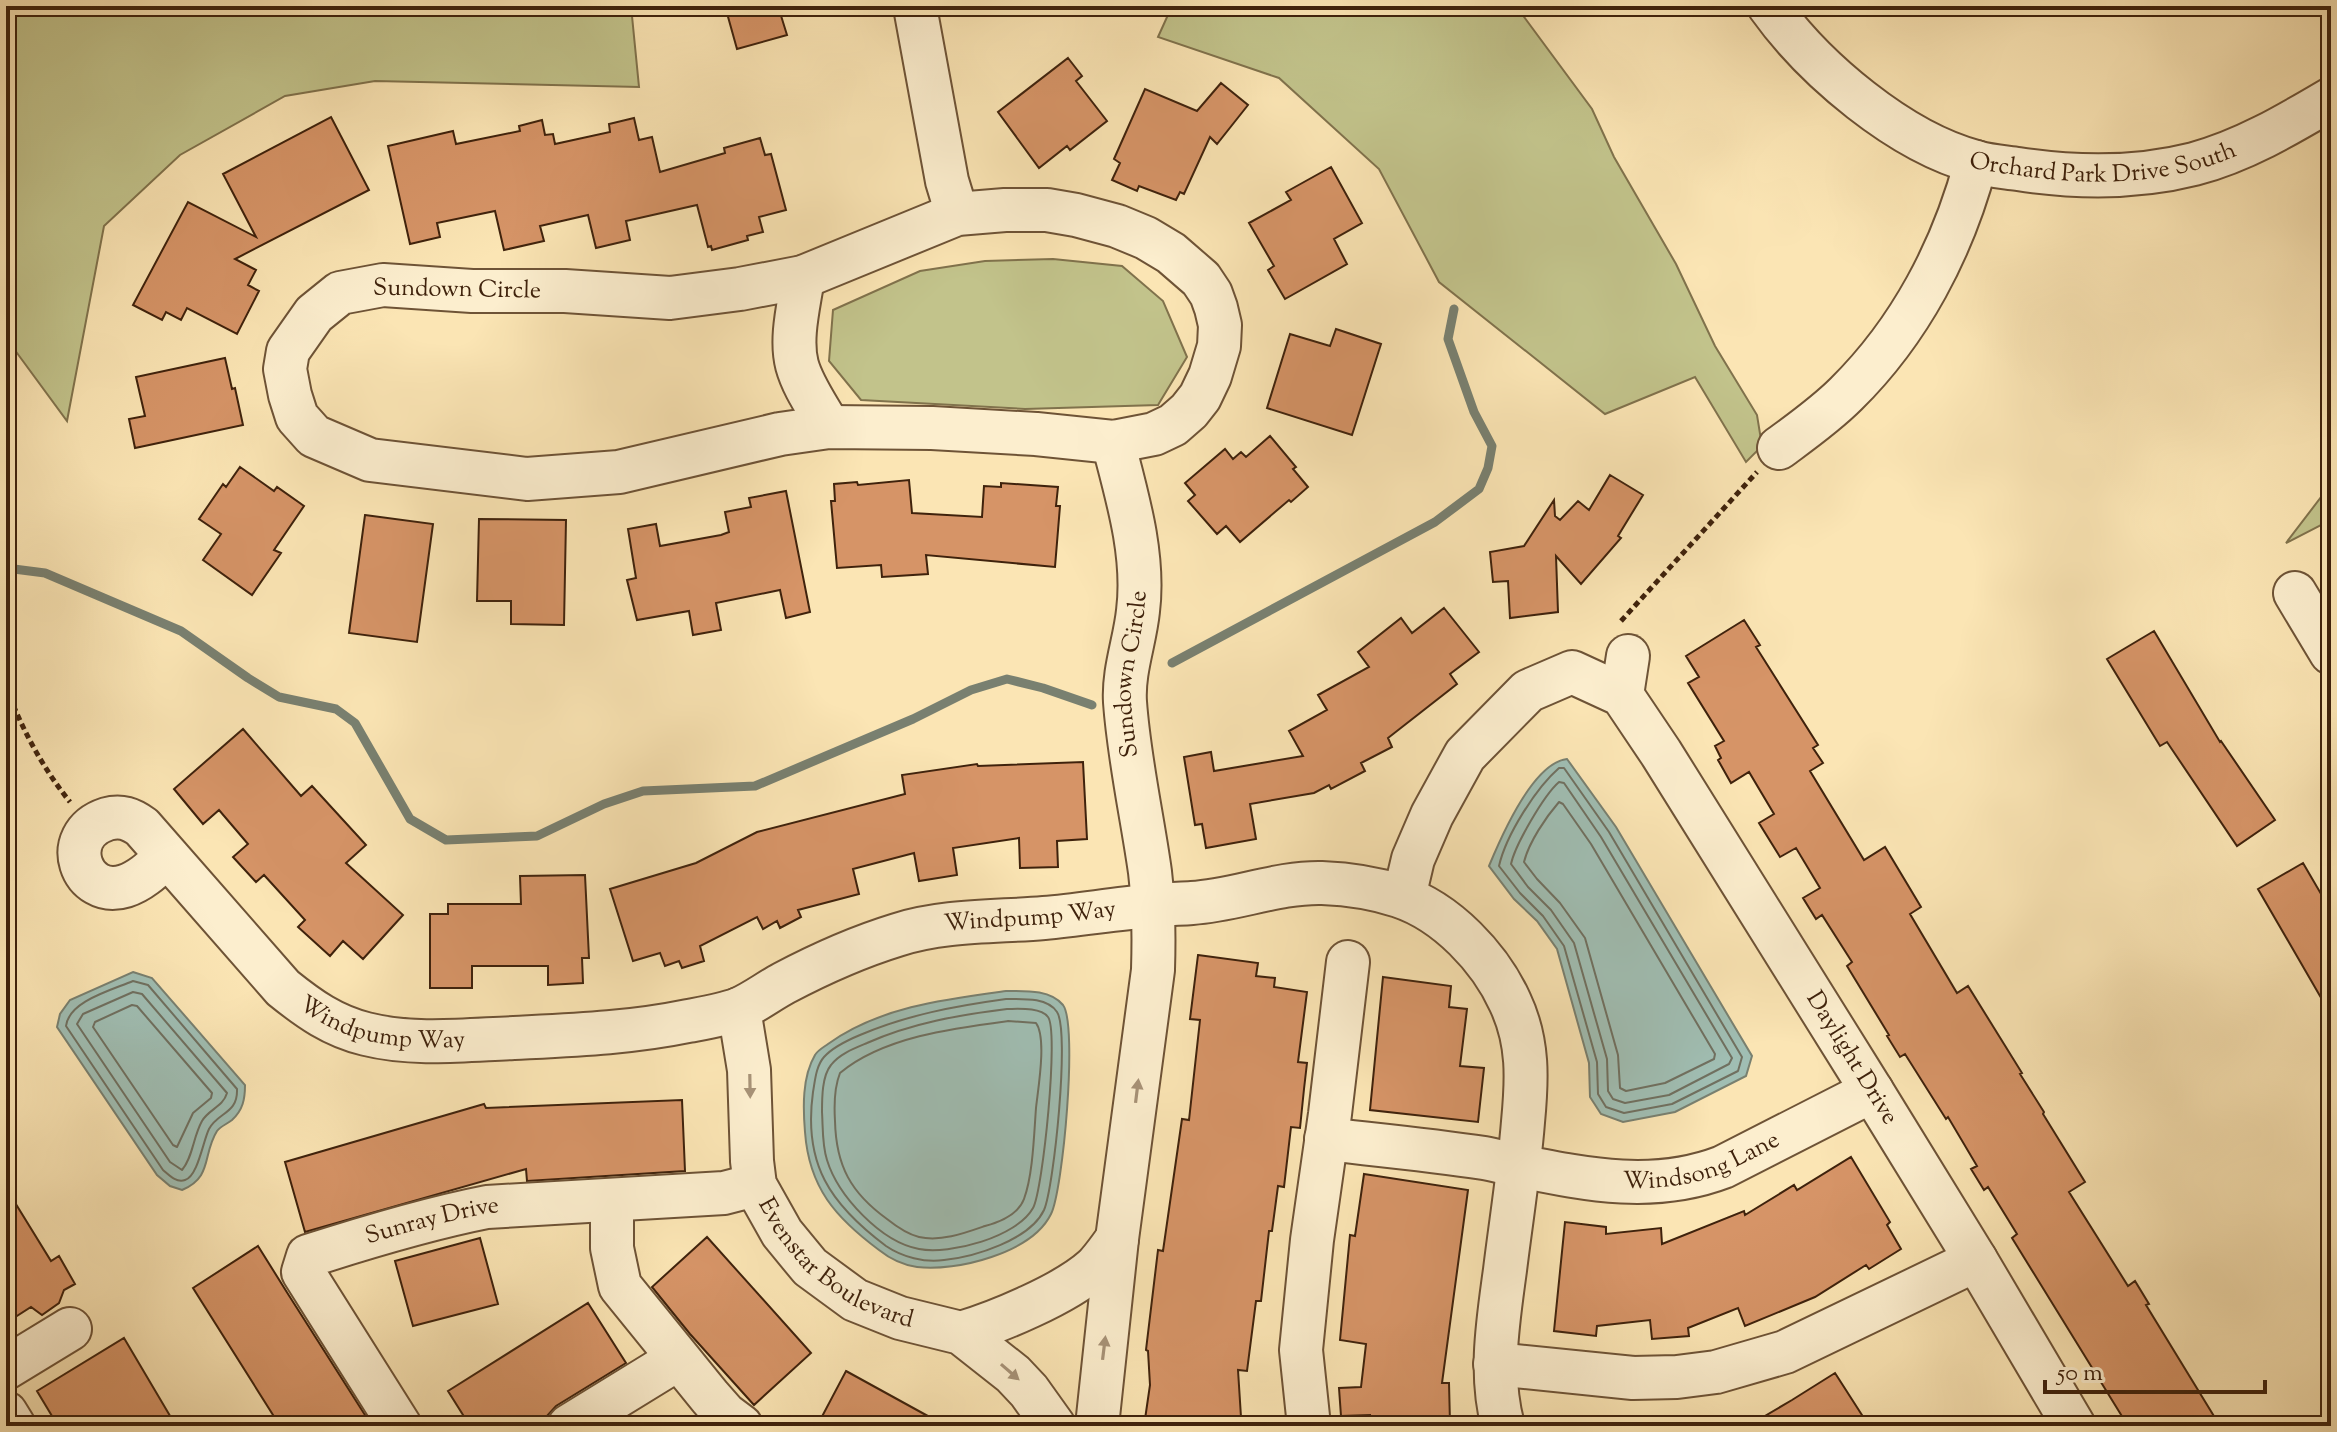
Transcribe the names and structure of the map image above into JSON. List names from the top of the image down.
{
  "streets": {
    "street": [
      "Orchard Park Drive South",
      "Sundown Circle",
      "Windpump Way",
      "Daylight Drive",
      "Windsong Lane",
      "Sunray Drive",
      "Evenstar Boulevard"
    ]
  },
  "crossings": [
    ["Sundown Circle", "Windpump Way"],
    ["Windpump Way", "Windsong Lane"],
    ["Windpump Way", "Evenstar Boulevard"],
    ["Daylight Drive", "Windsong Lane"],
    ["Sunray Drive", "Evenstar Boulevard"]
  ],
  "one_way": ["Evenstar Boulevard"],
  "scale_bar": "50 m"
}
